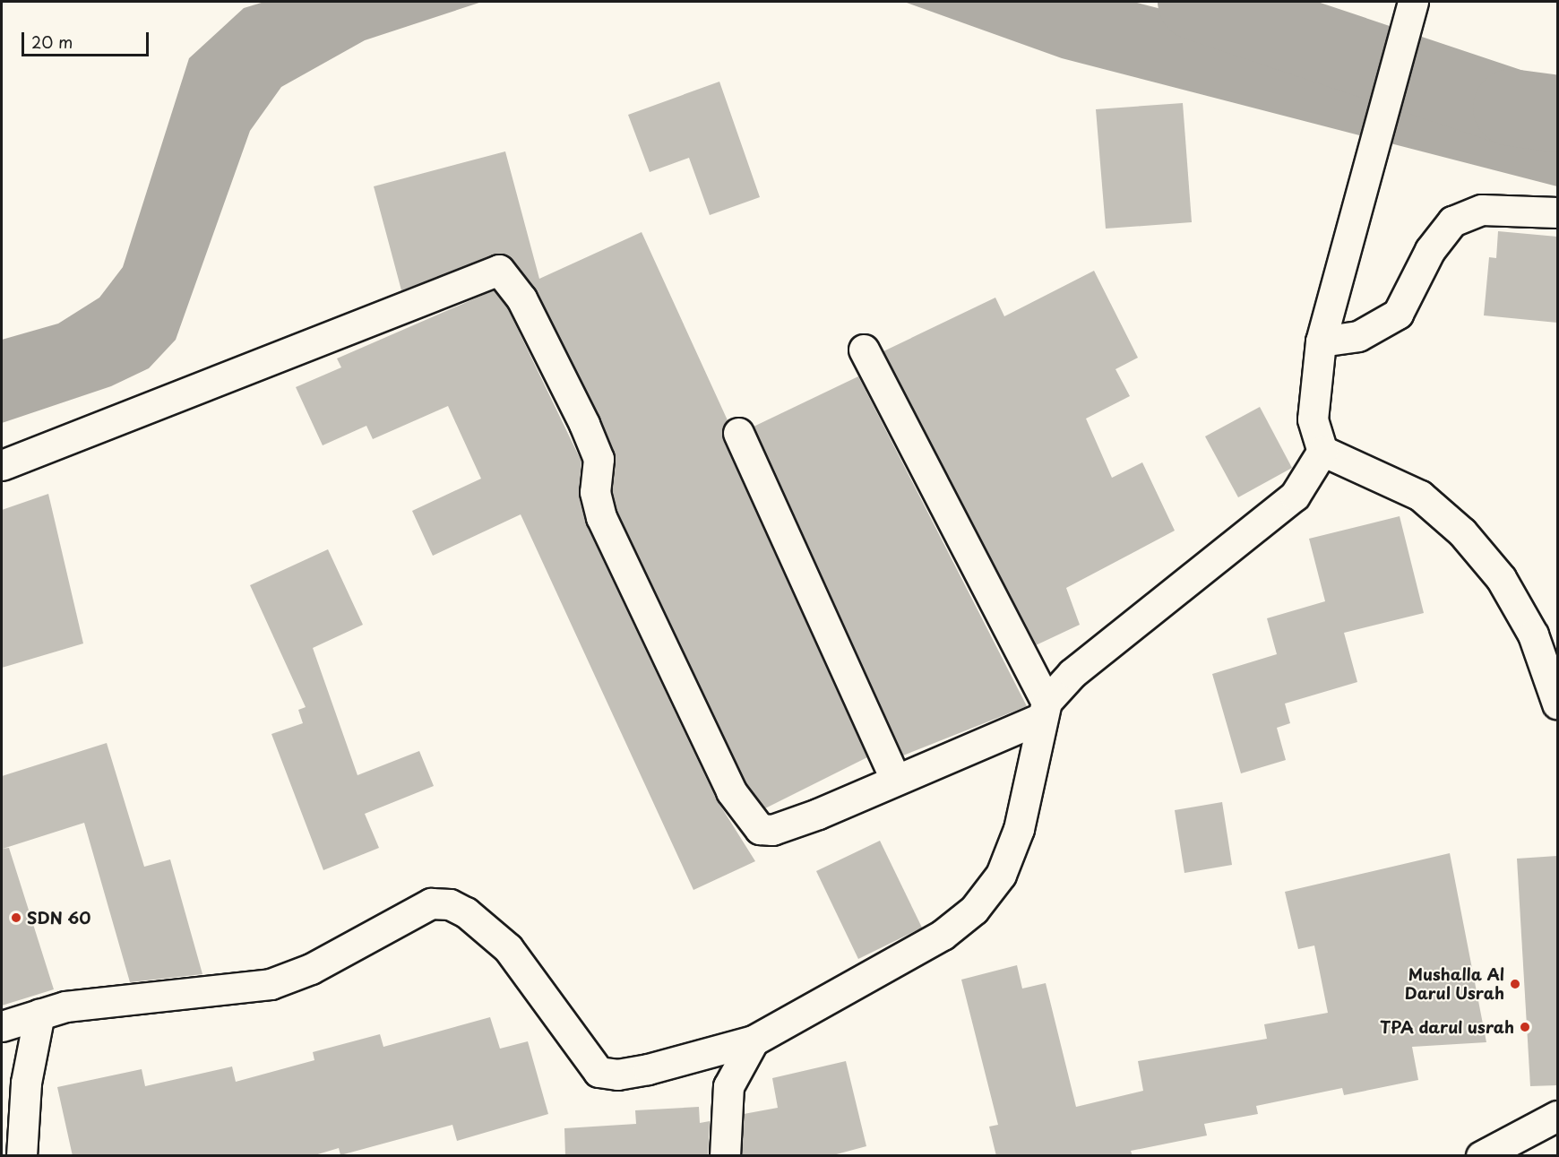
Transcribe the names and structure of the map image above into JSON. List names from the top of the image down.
{
  "places": ["SDN 60", "Mushalla Al Darul Usrah", "TPA darul usrah"],
  "scale_bar": "20 m"
}
